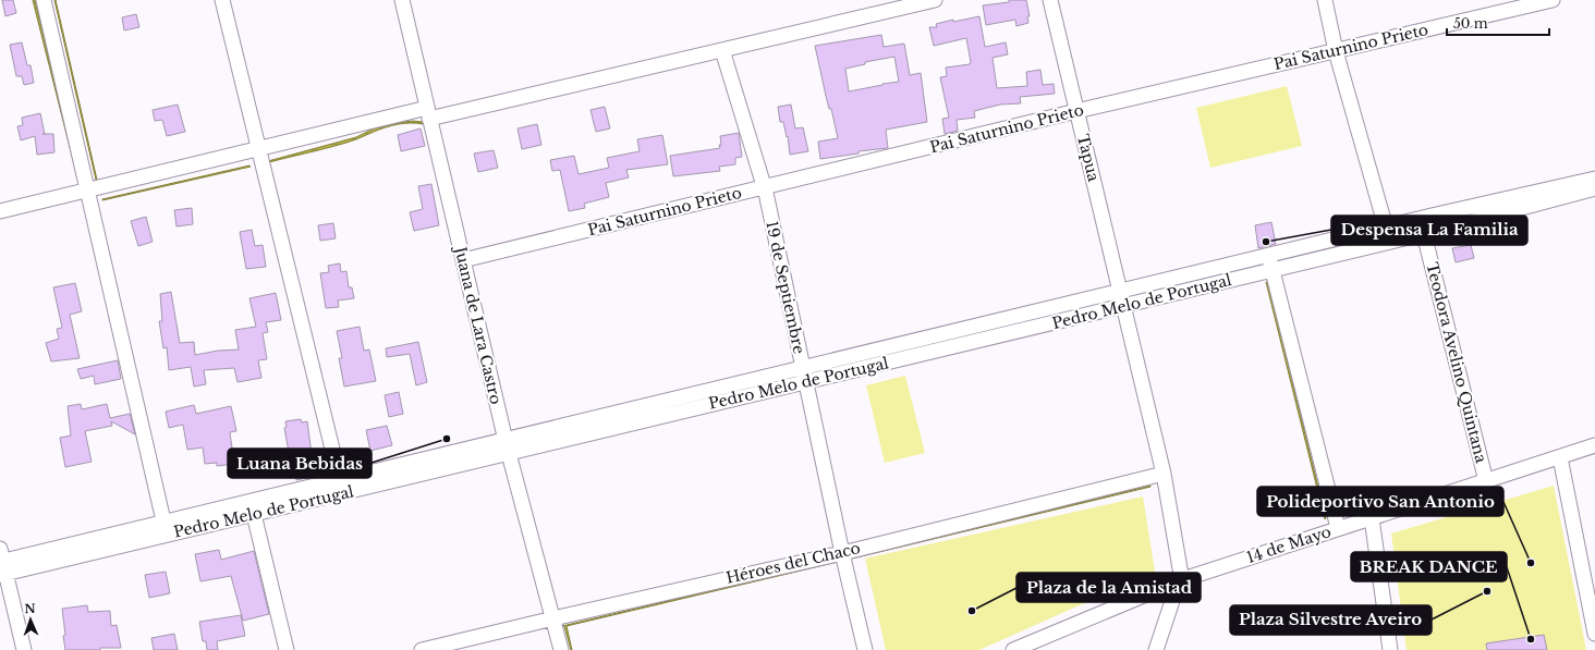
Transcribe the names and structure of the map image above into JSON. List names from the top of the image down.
{
  "streets": {
    "street": [
      "Pai Saturnino Prieto",
      "Tapua",
      "19 de Septiembre",
      "Pedro Melo de Portugal",
      "Juana de Lara Castro",
      "Teodora Avelino Quintana",
      "14 de Mayo",
      "Héroes del Chaco"
    ]
  },
  "crossings": [
    ["Pai Saturnino Prieto", "Tapua"],
    ["Pai Saturnino Prieto", "19 de Septiembre"],
    ["Pai Saturnino Prieto", "Juana de Lara Castro"],
    ["Tapua", "Pedro Melo de Portugal"],
    ["Tapua", "14 de Mayo"],
    ["Tapua", "Héroes del Chaco"],
    ["19 de Septiembre", "Pedro Melo de Portugal"],
    ["19 de Septiembre", "Héroes del Chaco"],
    ["Pedro Melo de Portugal", "Juana de Lara Castro"],
    ["Pedro Melo de Portugal", "Teodora Avelino Quintana"],
    ["Juana de Lara Castro", "Héroes del Chaco"],
    ["Teodora Avelino Quintana", "14 de Mayo"]
  ],
  "places": [
    "Despensa La Familia",
    "Luana Bebidas",
    "Polideportivo San Antonio",
    "Plaza Silvestre Aveiro",
    "Plaza de la Amistad",
    "BREAK DANCE"
  ],
  "scale_bar": "50 m",
  "north": "top"
}
